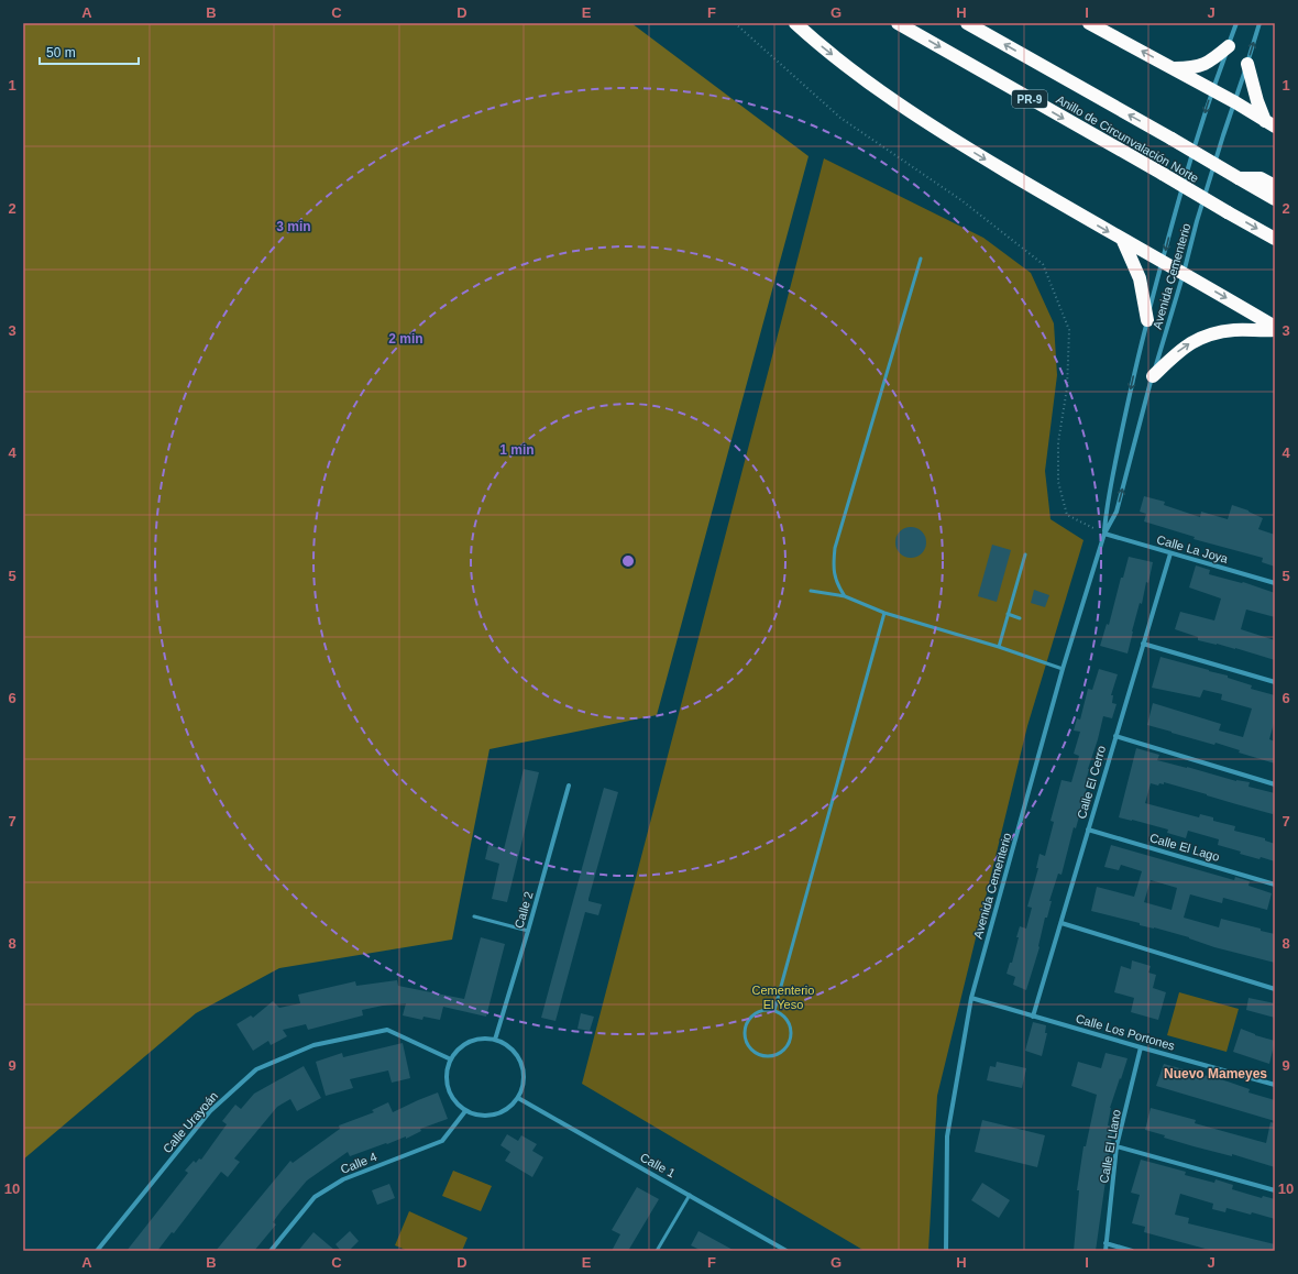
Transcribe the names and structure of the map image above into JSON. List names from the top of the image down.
{
  "streets": {
    "highway": ["PR-9", "Anillo de Circunvalación Norte"],
    "street": [
      "Avenida Cementerio",
      "Calle La Joya",
      "Calle El Cerro",
      "Calle El Lago",
      "Calle 2",
      "Calle Los Portones",
      "Calle Urayoán",
      "Calle El Llano",
      "Calle 4",
      "Calle 1"
    ]
  },
  "crossings": [
    ["Avenida Cementerio", "Calle La Joya"],
    ["Avenida Cementerio", "Calle Los Portones"],
    ["Calle La Joya", "Calle El Cerro"],
    ["Calle El Cerro", "Calle El Lago"],
    ["Calle El Cerro", "Calle Los Portones"],
    ["Calle 2", "Calle Urayoán"],
    ["Calle 2", "Calle 4"],
    ["Calle 2", "Calle 1"],
    ["Calle Los Portones", "Calle El Llano"],
    ["Calle Urayoán", "Calle 4"],
    ["Calle Urayoán", "Calle 1"],
    ["Calle 4", "Calle 1"]
  ],
  "districts": ["Nuevo Mameyes"],
  "parks": ["Cementerio El Yeso"],
  "scale_bar": "50 m",
  "grid": {
    "columns": [
      "A",
      "B",
      "C",
      "D",
      "E",
      "F",
      "G",
      "H",
      "I",
      "J"
    ],
    "rows": [
      "1",
      "2",
      "3",
      "4",
      "5",
      "6",
      "7",
      "8",
      "9",
      "10"
    ]
  },
  "rings": ["3 min", "2 min", "1 min"]
}
